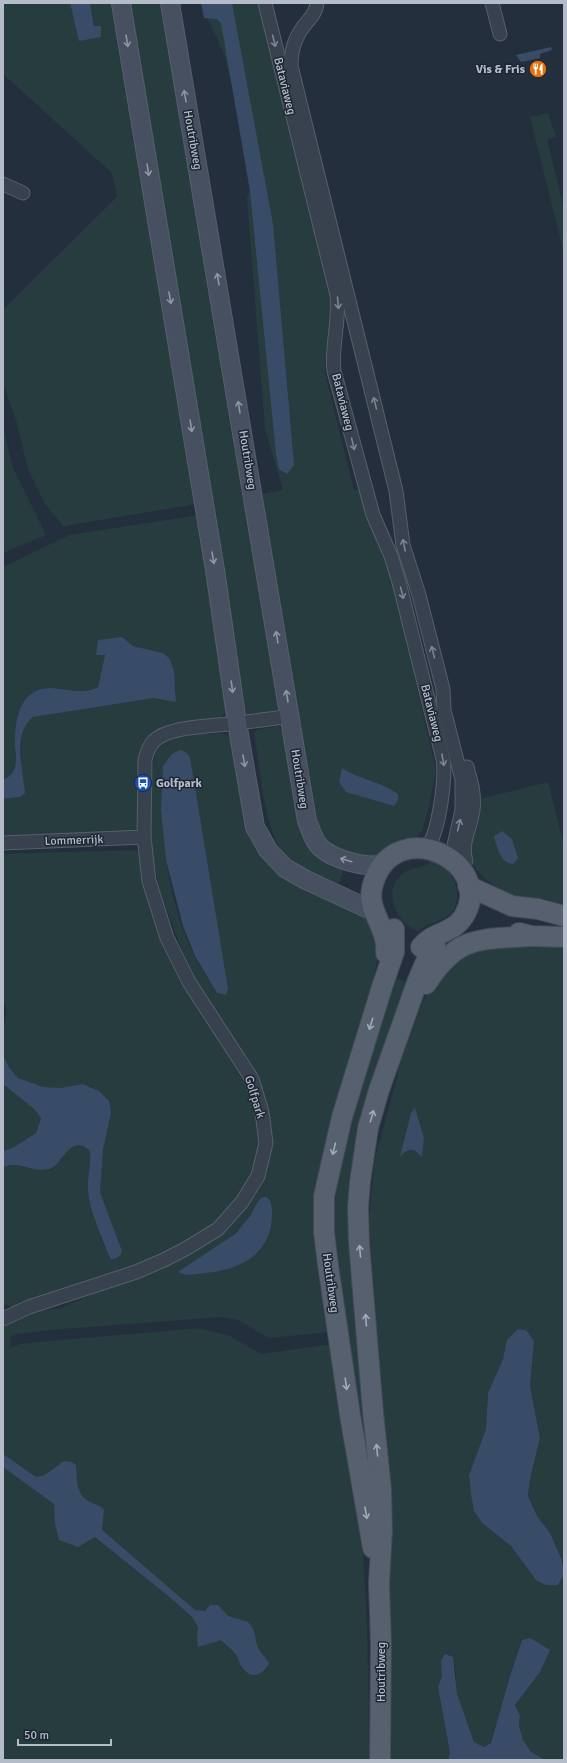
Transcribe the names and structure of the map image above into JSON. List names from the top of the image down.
{
  "streets": {
    "main road": ["Houtribweg"],
    "street": ["Bataviaweg", "Lommerrijk", "Golfpark"]
  },
  "crossings": [
    ["Bataviaweg", "Houtribweg"],
    ["Houtribweg", "Golfpark"],
    ["Lommerrijk", "Golfpark"]
  ],
  "places": {
    "restaurant": ["Vis & Fris"],
    "bus stop": ["Golfpark"]
  },
  "scale_bar": "50 m"
}
